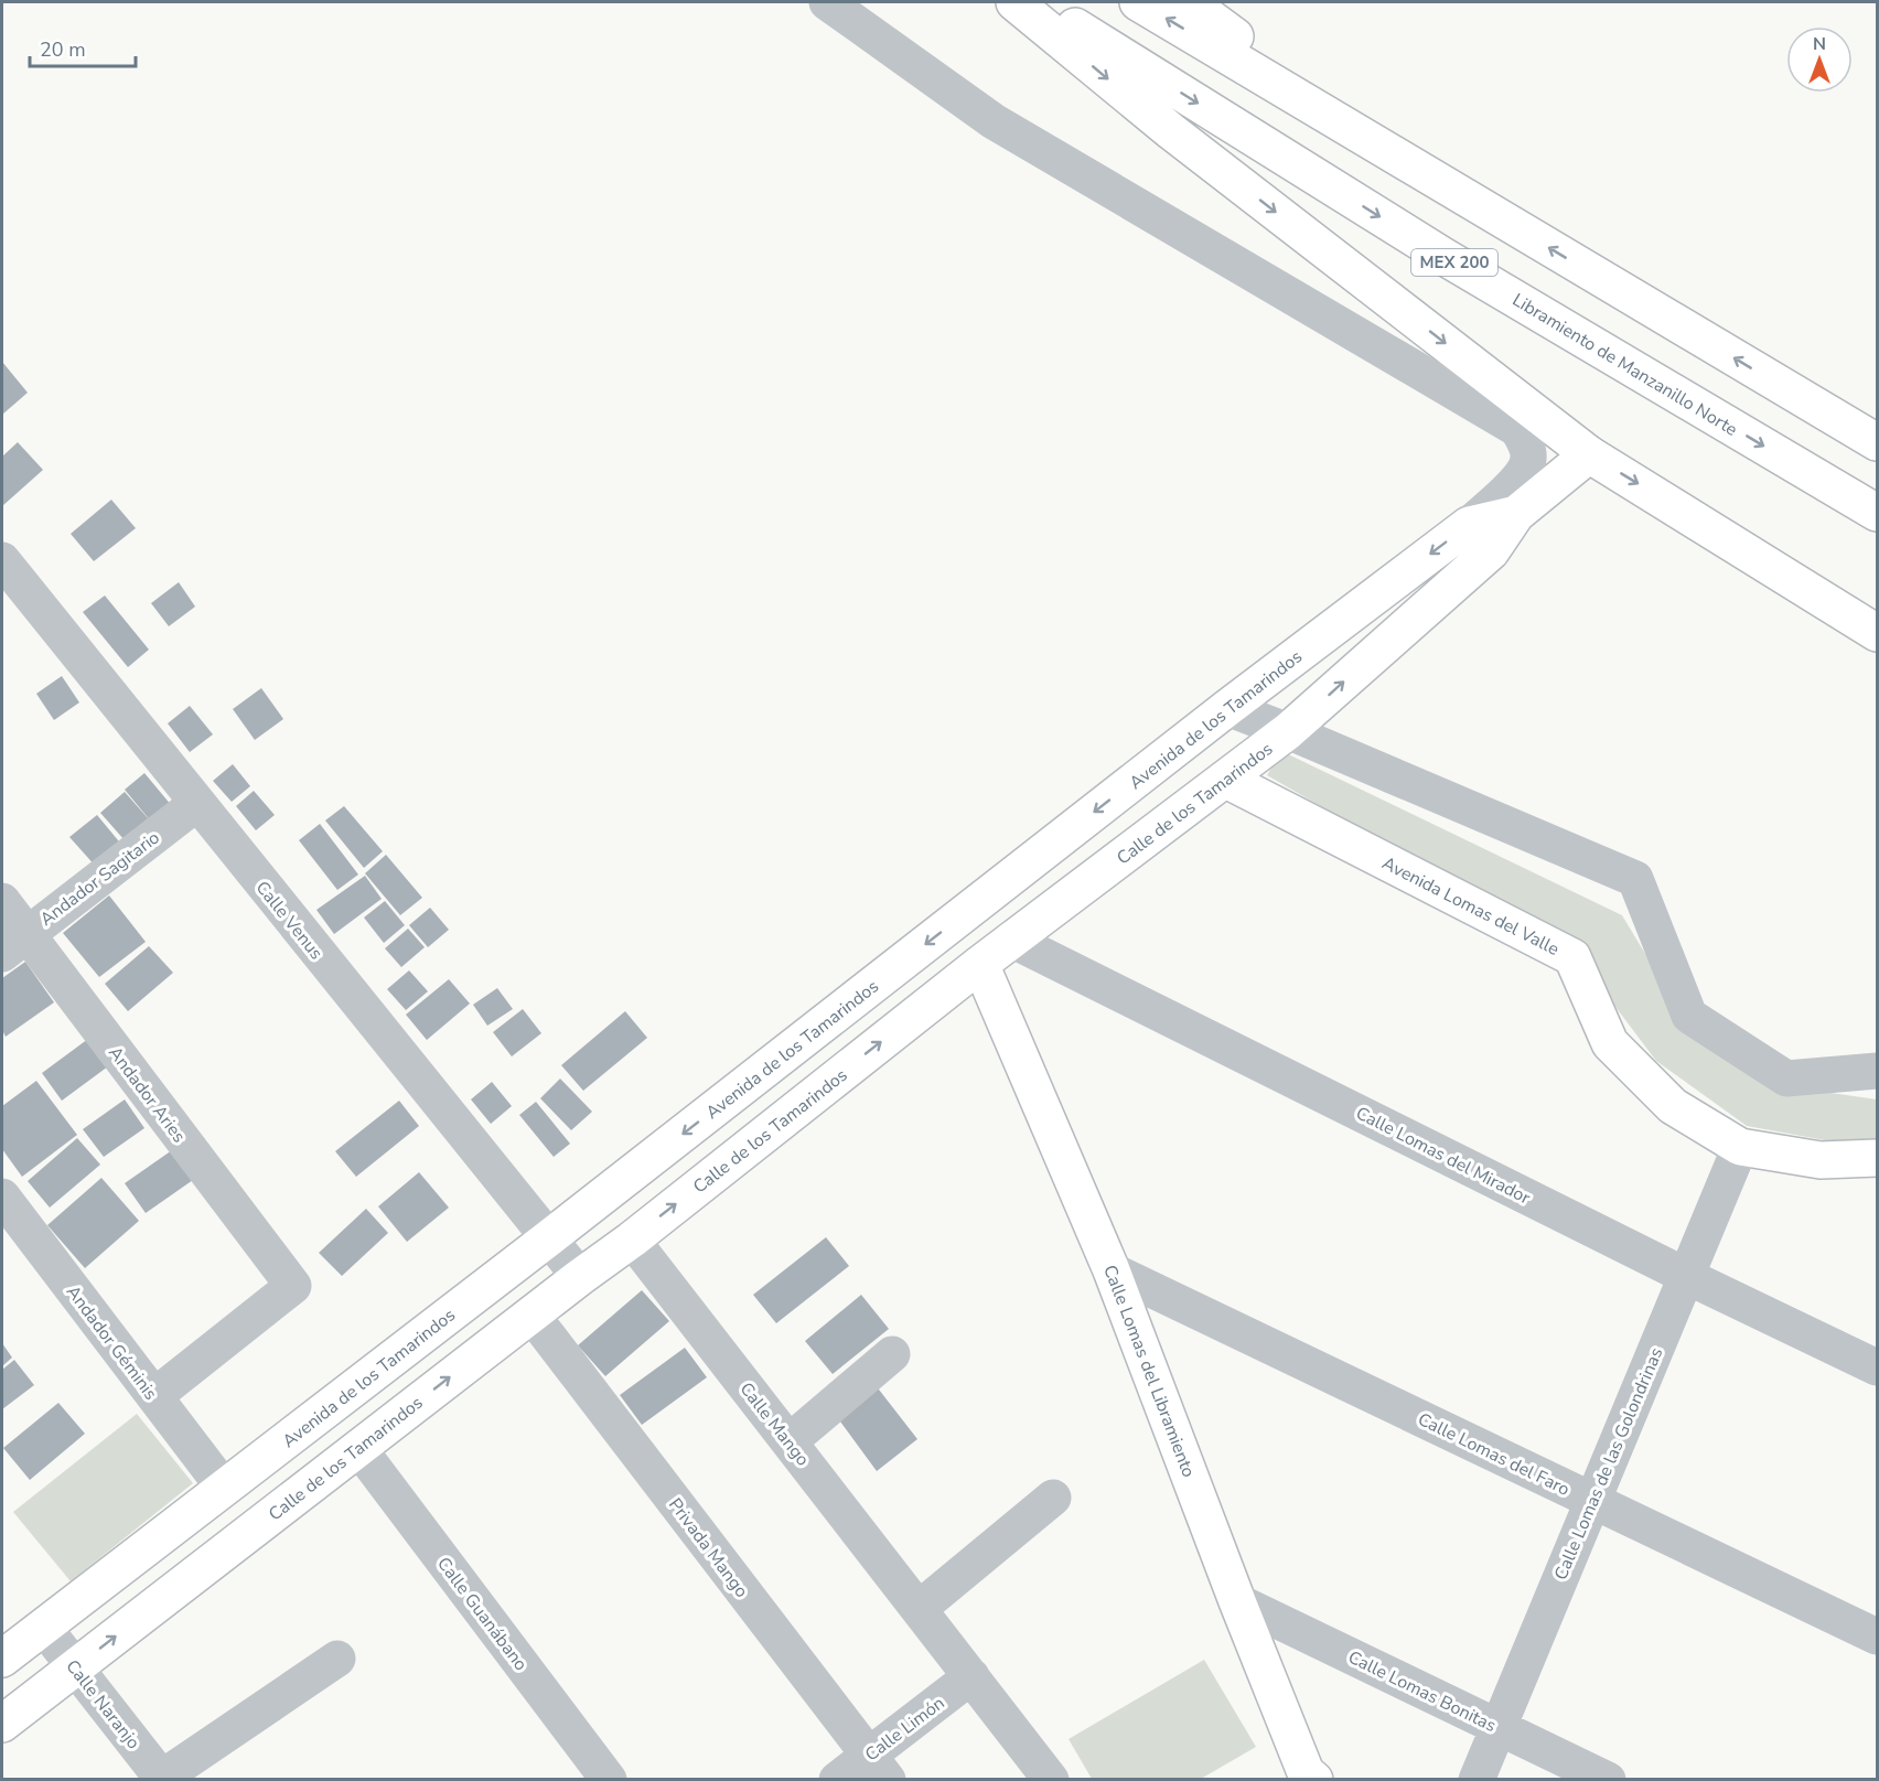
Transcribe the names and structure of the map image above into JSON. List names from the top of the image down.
{
  "streets": {
    "main road": [
      "MEX 200",
      "Libramiento de Manzanillo Norte",
      "Avenida de los Tamarindos",
      "Calle de los Tamarindos",
      "Avenida Lomas del Valle",
      "Calle Lomas del Libramiento"
    ],
    "street": [
      "Andador Sagitario",
      "Calle Venus",
      "Andador Aries",
      "Calle Lomas del Mirador",
      "Andador Géminis",
      "Calle Mango",
      "Calle Lomas del Faro",
      "Calle Lomas de las Golondrinas",
      "Privada Mango",
      "Calle Guanábano",
      "Calle Lomas Bonitas",
      "Calle Naranjo",
      "Calle Limón"
    ]
  },
  "crossings": [
    ["Avenida de los Tamarindos", "Calle de los Tamarindos"],
    ["Avenida de los Tamarindos", "Calle Venus"],
    ["Avenida de los Tamarindos", "Andador Géminis"],
    ["Avenida de los Tamarindos", "Calle Naranjo"],
    ["Calle de los Tamarindos", "Avenida Lomas del Valle"],
    ["Calle de los Tamarindos", "Calle Venus"],
    ["Calle de los Tamarindos", "Calle Lomas del Mirador"],
    ["Calle de los Tamarindos", "Calle Lomas del Libramiento"],
    ["Calle de los Tamarindos", "Calle Mango"],
    ["Calle de los Tamarindos", "Privada Mango"],
    ["Calle de los Tamarindos", "Calle Guanábano"],
    ["Calle de los Tamarindos", "Calle Naranjo"],
    ["Andador Sagitario", "Calle Venus"],
    ["Andador Sagitario", "Andador Aries"],
    ["Avenida Lomas del Valle", "Calle Lomas de las Golondrinas"],
    ["Andador Aries", "Andador Géminis"],
    ["Calle Lomas del Mirador", "Calle Lomas de las Golondrinas"],
    ["Calle Lomas del Libramiento", "Calle Lomas del Faro"],
    ["Calle Lomas del Libramiento", "Calle Lomas Bonitas"],
    ["Calle Mango", "Calle Limón"],
    ["Calle Lomas del Faro", "Calle Lomas de las Golondrinas"],
    ["Calle Lomas de las Golondrinas", "Calle Lomas Bonitas"],
    ["Privada Mango", "Calle Limón"]
  ],
  "one_way": ["Avenida de los Tamarindos", "Calle de los Tamarindos"],
  "scale_bar": "20 m",
  "north": "top"
}
